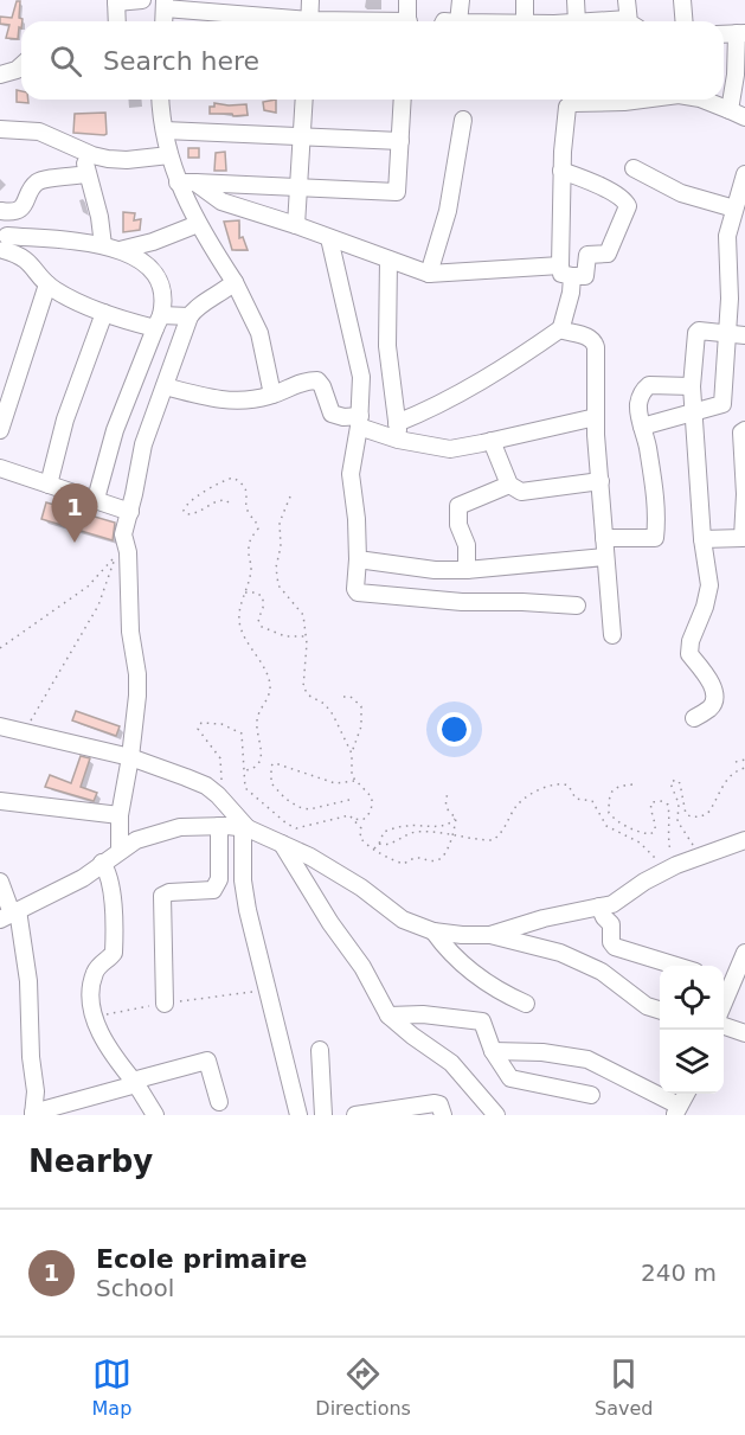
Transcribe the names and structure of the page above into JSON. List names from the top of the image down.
{
  "page": {
    "search": "Search here",
    "pins": "1",
    "heading": "Nearby",
    "list": [
      {
        "mark": "1",
        "name": "Ecole primaire",
        "note": "School",
        "value": "240 m"
      }
    ],
    "nav": ["Map", "Directions", "Saved"]
  }
}
